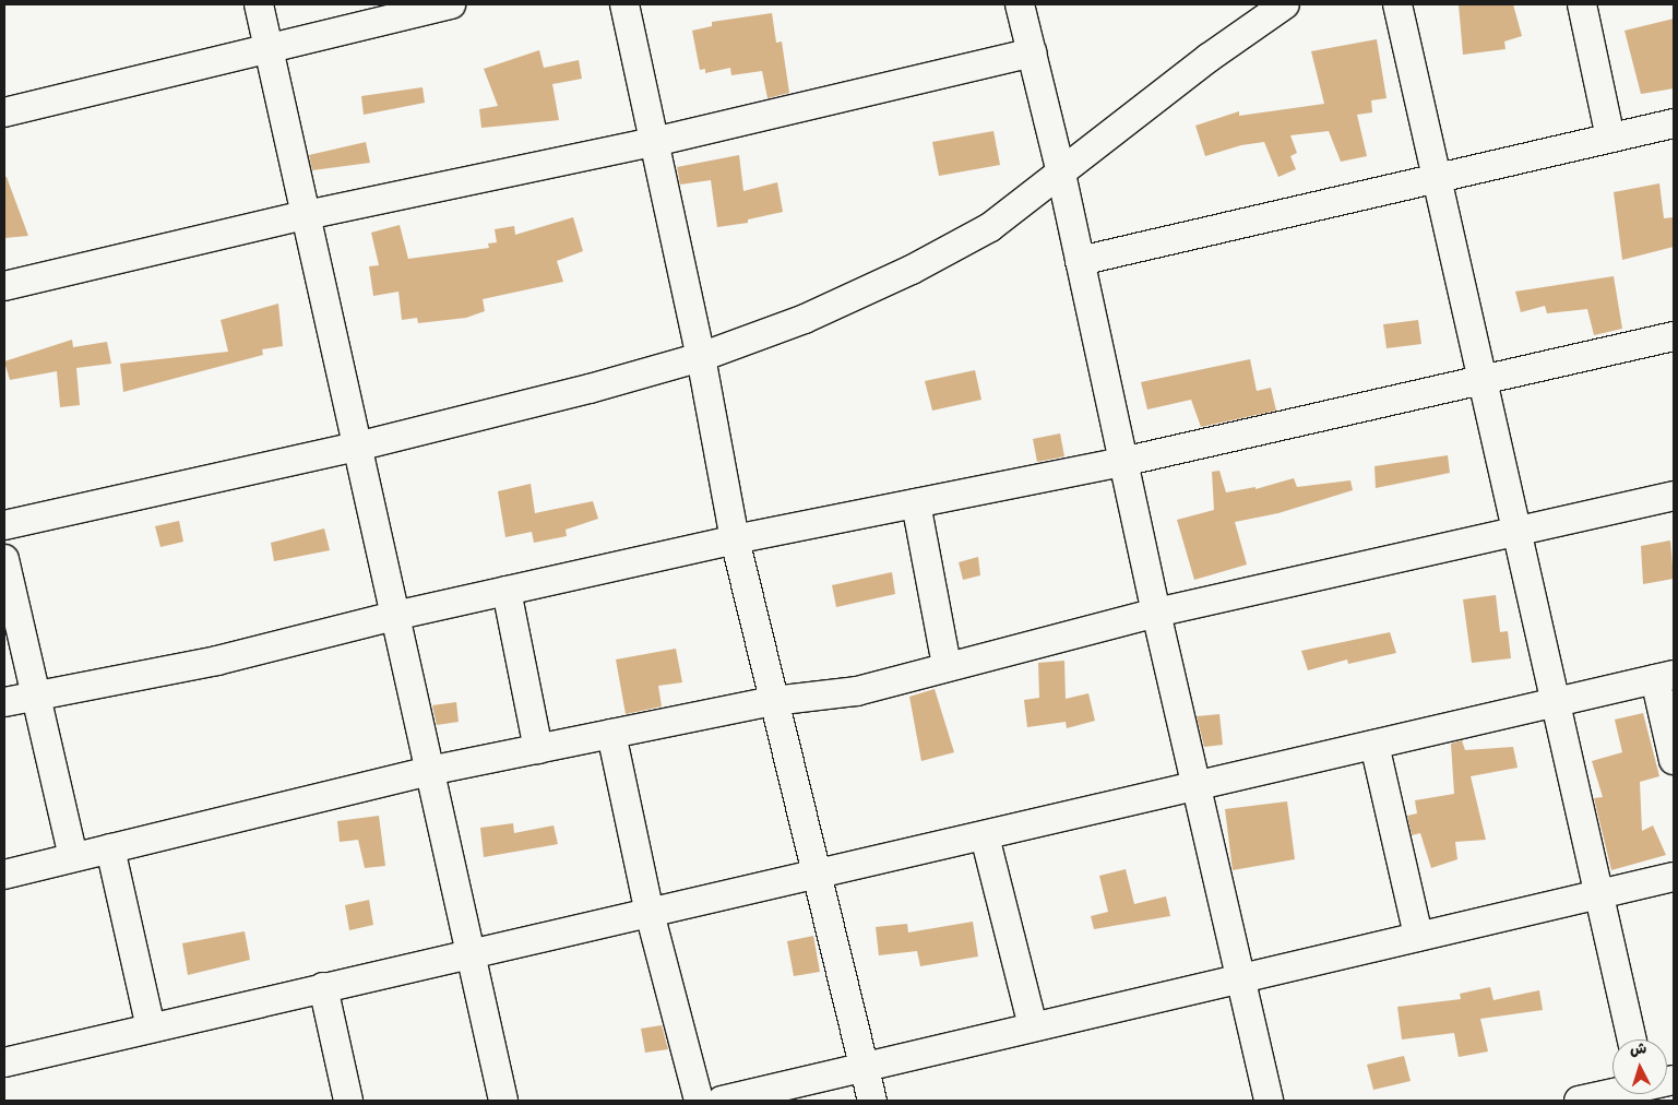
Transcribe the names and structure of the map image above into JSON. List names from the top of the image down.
{
  "north": "top"
}
